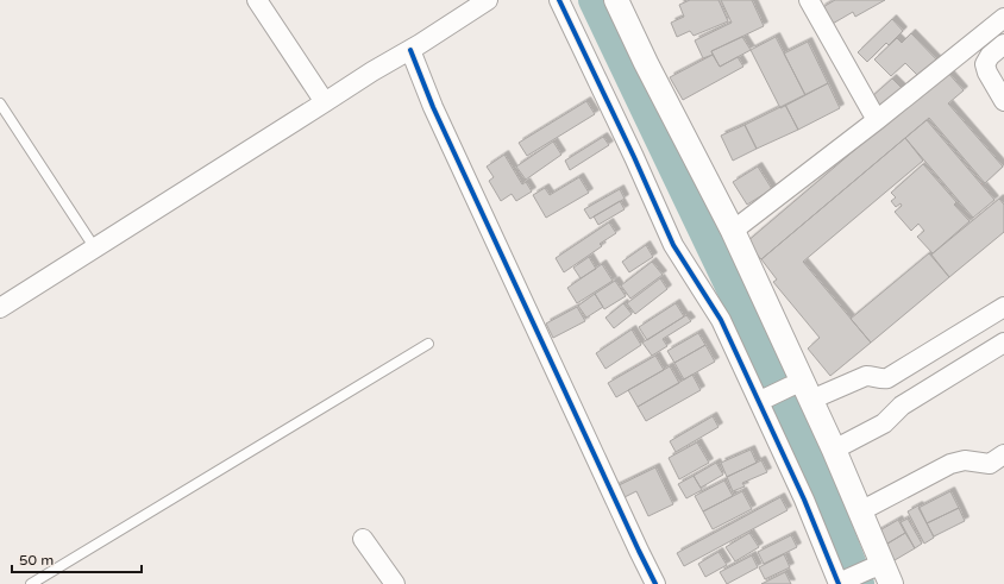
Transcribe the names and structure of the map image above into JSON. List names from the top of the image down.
{
  "scale_bar": "50 m"
}
